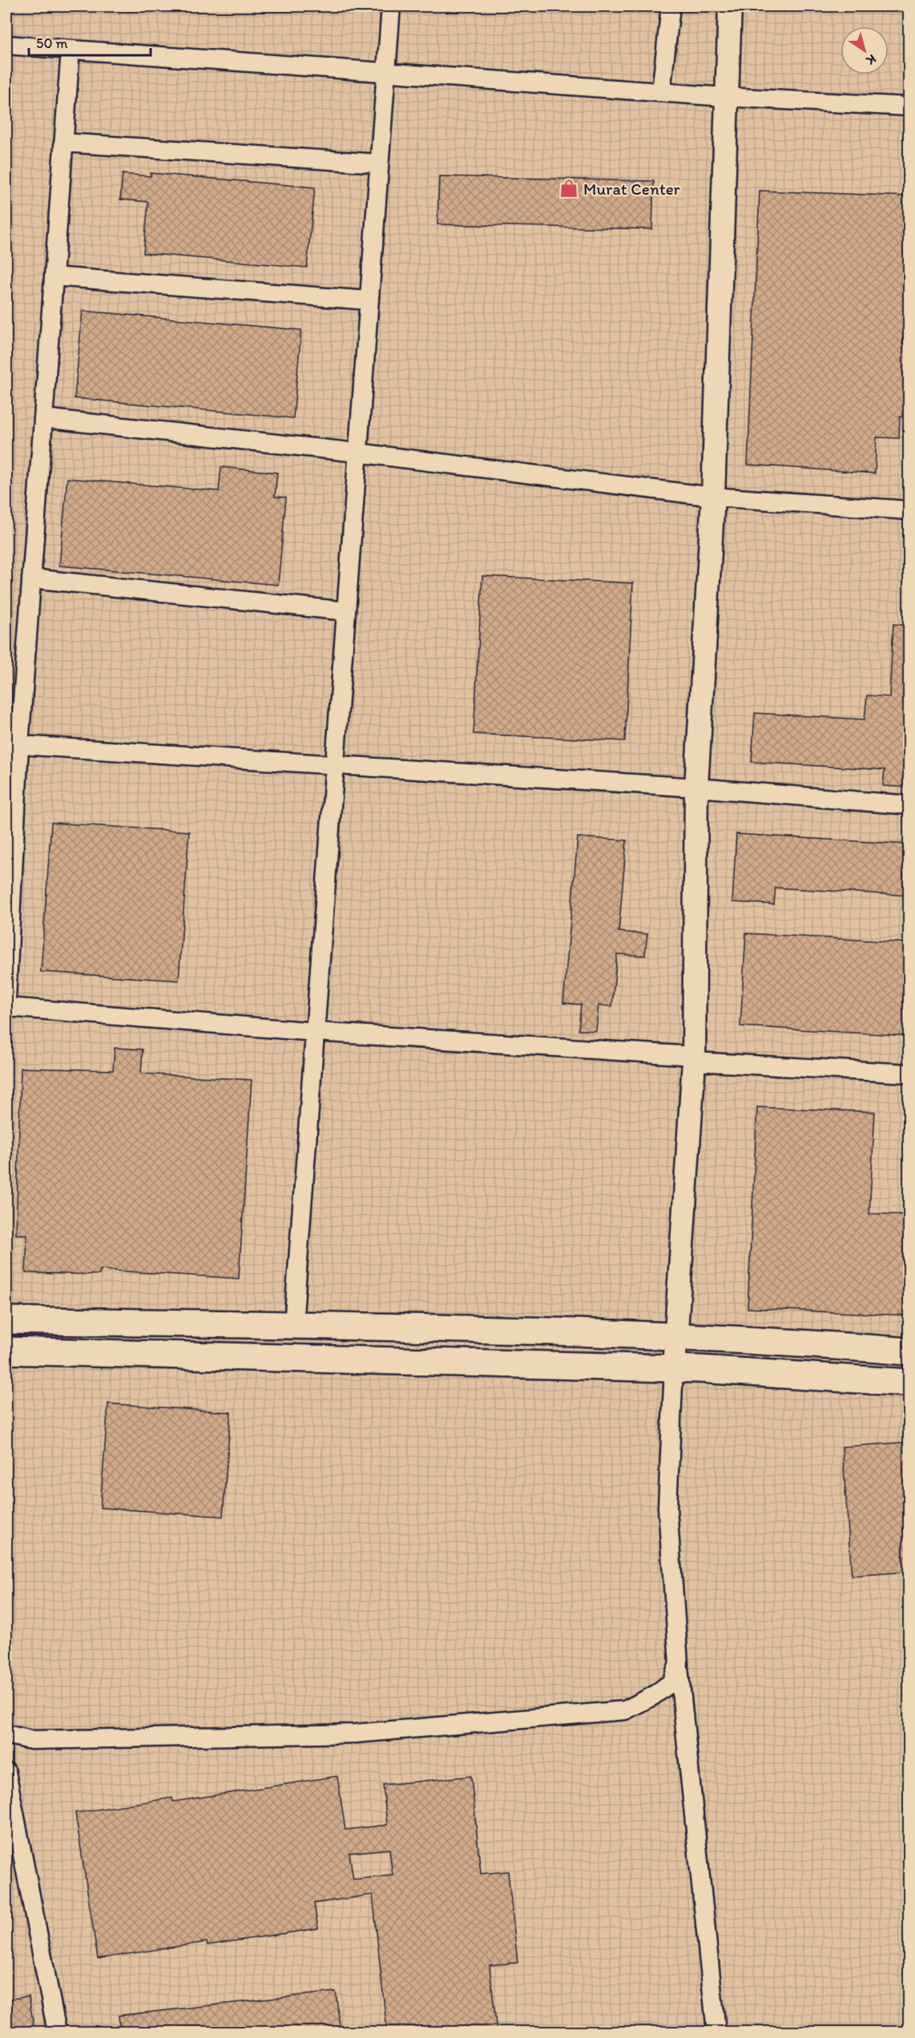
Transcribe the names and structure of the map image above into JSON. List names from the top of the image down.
{
  "places": {
    "shop": ["Murat Center"]
  },
  "scale_bar": "50 m",
  "north": "bottom right"
}
